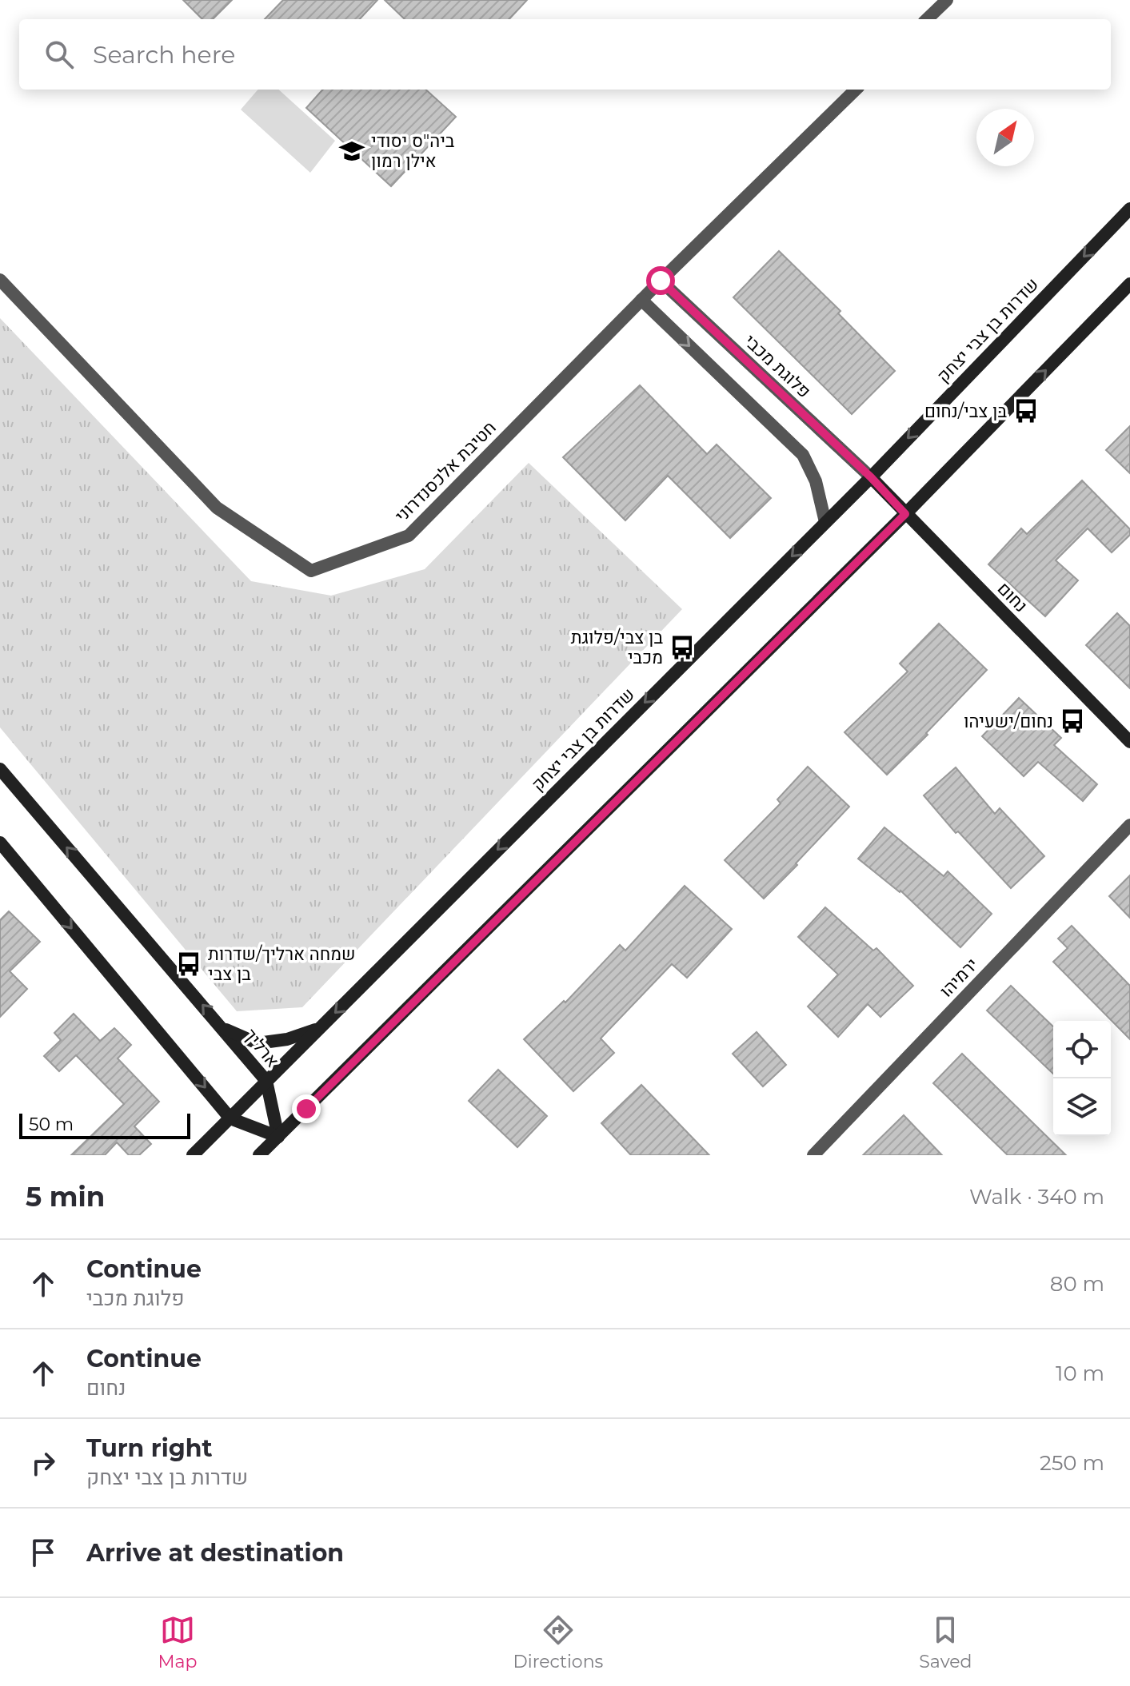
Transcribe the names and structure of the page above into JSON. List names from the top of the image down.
{
  "streets": {
    "main road": ["שדרות בן צבי יצחק", "נחום", "ארליך"],
    "street": ["פלוגת מכבי", "חטיבת אלכסנדרוני", "ירמיהו"]
  },
  "crossings": [
    ["שדרות בן צבי יצחק", "פלוגת מכבי"],
    ["שדרות בן צבי יצחק", "נחום"],
    ["שדרות בן צבי יצחק", "ארליך"],
    ["פלוגת מכבי", "חטיבת אלכסנדרוני"],
    ["פלוגת מכבי", "נחום"]
  ],
  "places": {
    "school or university": ["ביה\"ס יסודי אילן רמון"],
    "bus stop": [
      "בן צבי/נחום",
      "בן צבי/פלוגת מכבי",
      "נחום/ישעיהו",
      "שמחה ארליך/שדרות בן צבי"
    ]
  },
  "scale_bar": "50 m",
  "north": "top right",
  "page": {
    "search": "Search here",
    "scale": "50 m",
    "heading": ["5 min", "Walk · 340 m"],
    "list": [
      ["Continue", "פלוגת מכבי", "80 m"],
      ["Continue", "נחום", "10 m"],
      ["Turn right", "שדרות בן צבי יצחק", "250 m"],
      "Arrive at destination"
    ],
    "nav": ["Map", "Directions", "Saved"]
  }
}
